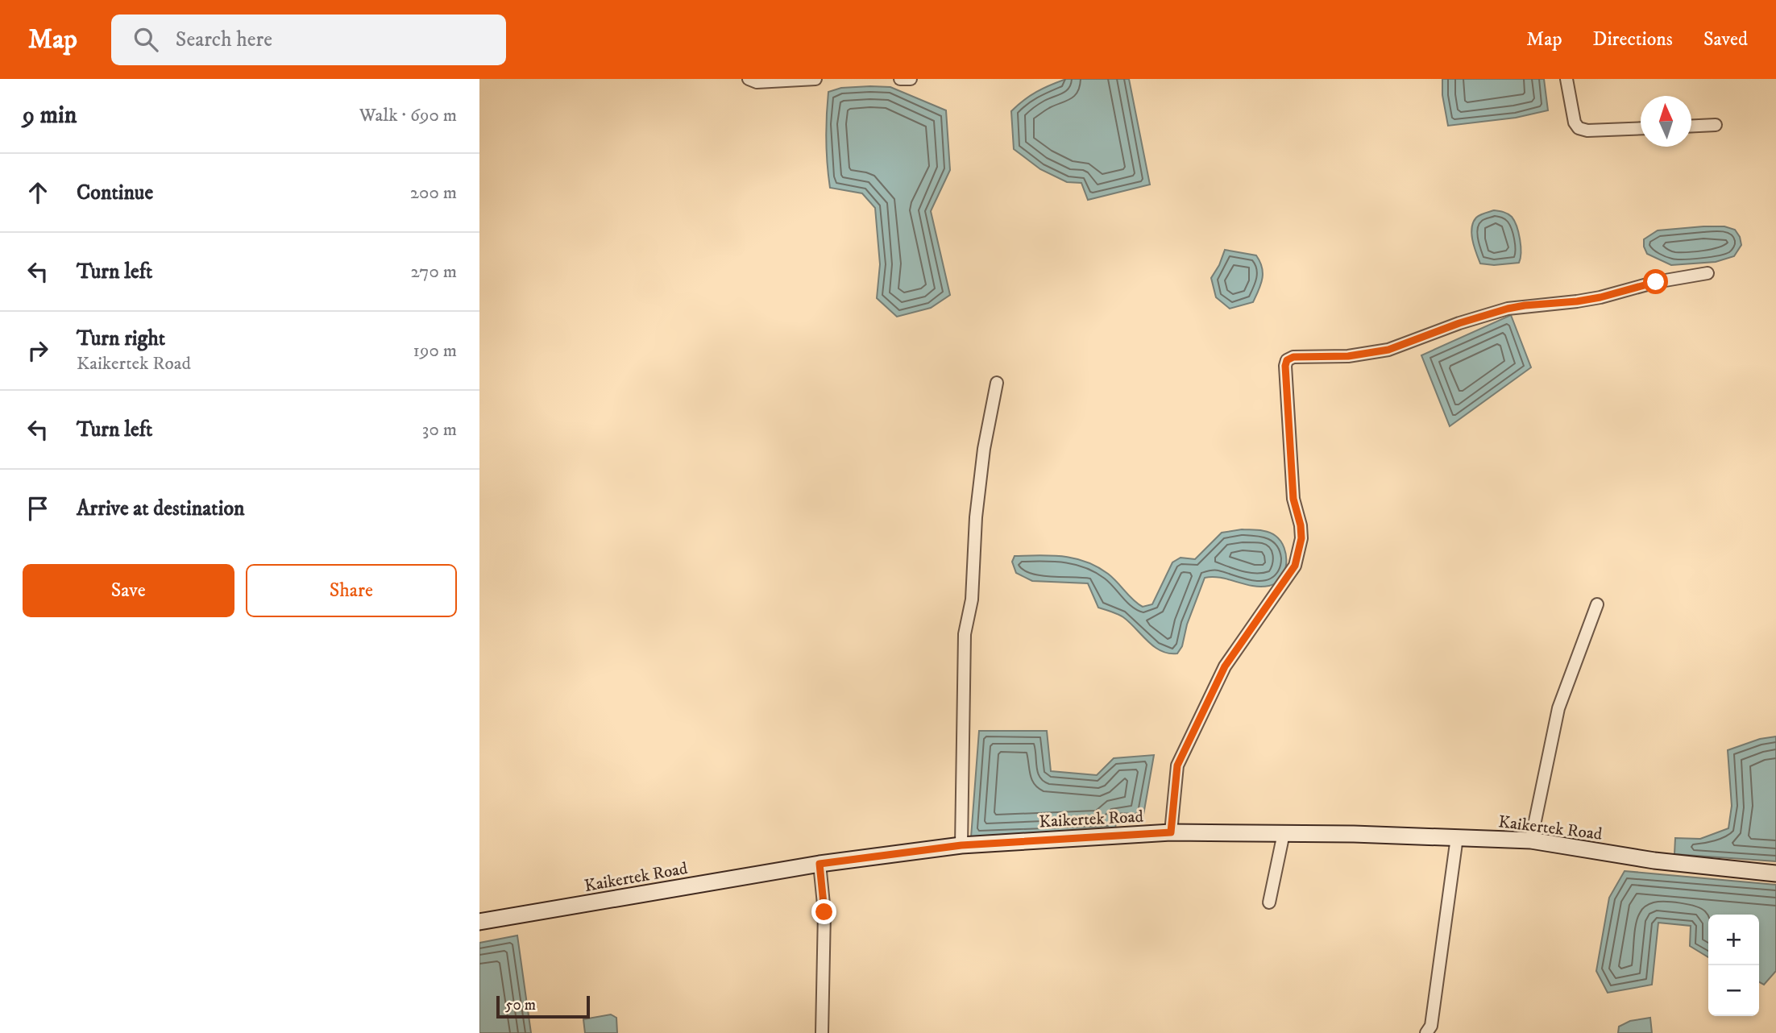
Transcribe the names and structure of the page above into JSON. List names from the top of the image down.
{
  "streets": {
    "main road": ["Kaikertek Road"]
  },
  "scale_bar": "50 m",
  "north": "top",
  "page": {
    "header": "Map",
    "search": "Search here",
    "nav": ["Map", "Directions", "Saved"],
    "heading": ["9 min", "Walk · 690 m"],
    "list": [
      ["Continue", "200 m"],
      ["Turn left", "270 m"],
      ["Turn right", "Kaikertek Road", "190 m"],
      ["Turn left", "30 m"],
      "Arrive at destination"
    ],
    "buttons": ["Save", "Share"],
    "map_buttons": ["+", "−"],
    "scale": "50 m"
  }
}
